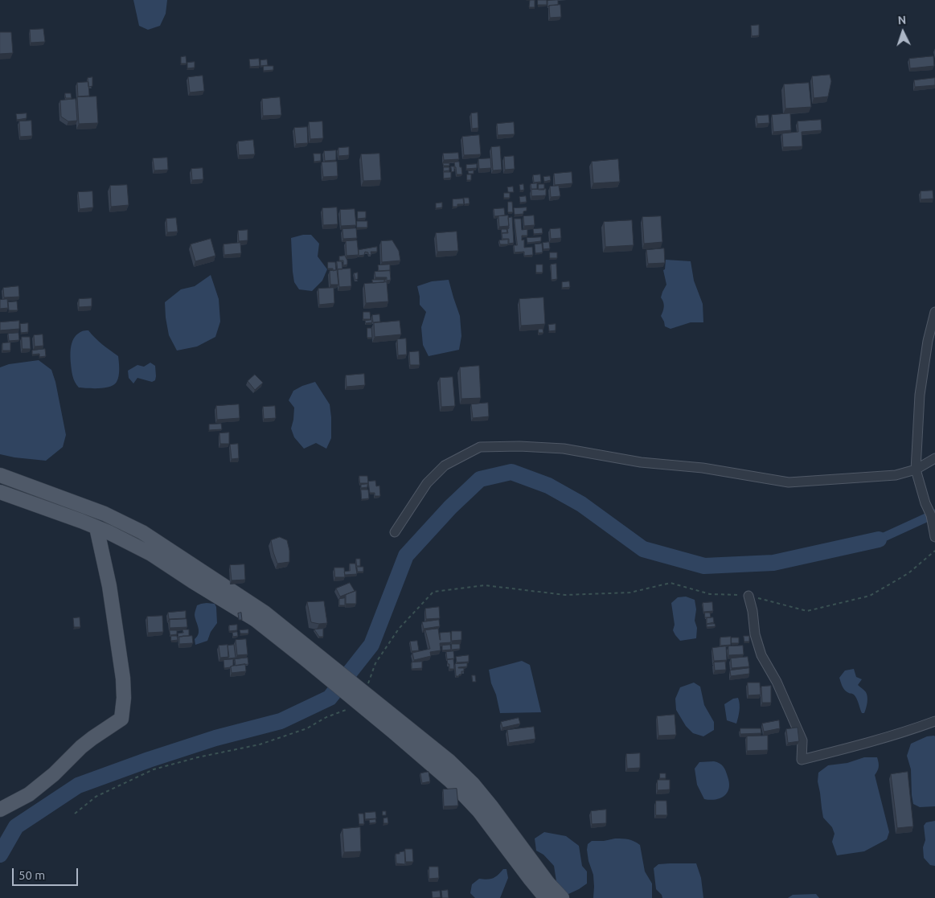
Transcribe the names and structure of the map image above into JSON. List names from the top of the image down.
{
  "scale_bar": "50 m",
  "north": "top"
}
